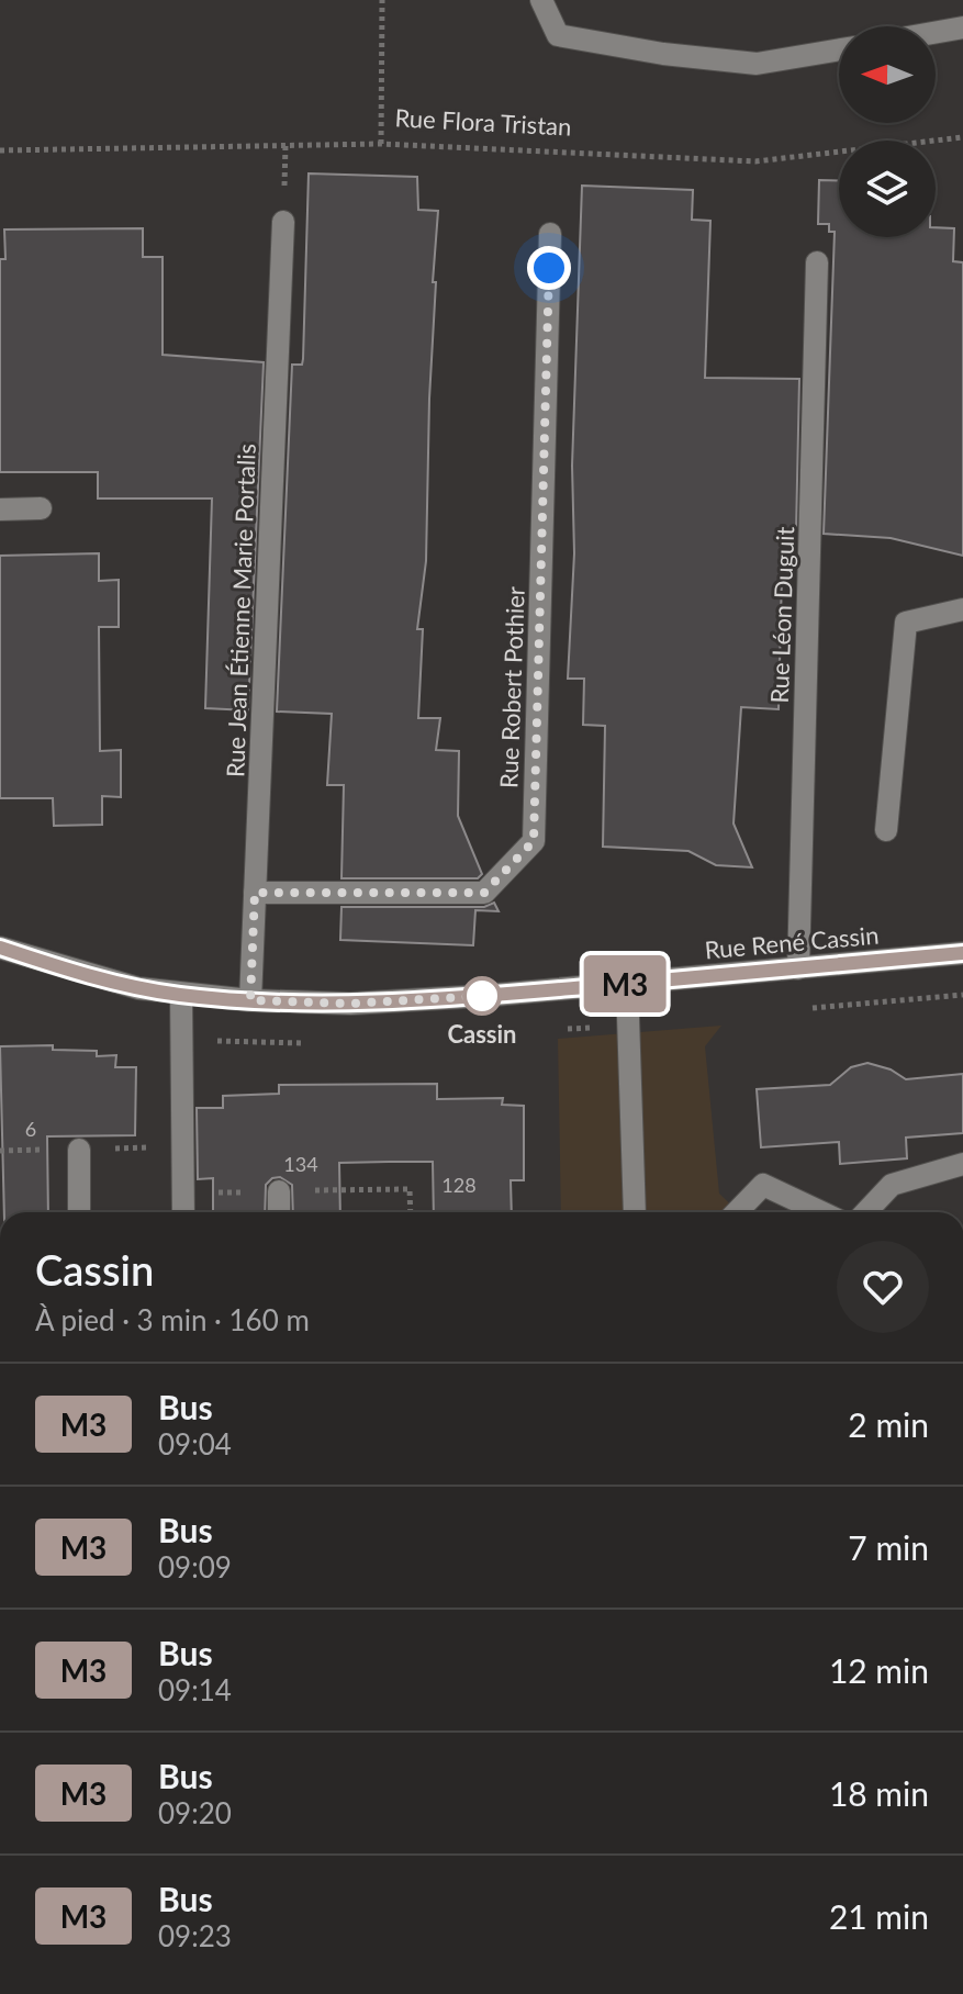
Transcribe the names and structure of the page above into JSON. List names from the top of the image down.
{
  "streets": {
    "street": [
      "Rue Jean Étienne Marie Portalis",
      "Rue Léon Duguit",
      "Rue Robert Pothier",
      "Rue René Cassin"
    ],
    "path": ["Rue Flora Tristan"]
  },
  "crossings": [
    ["Rue Jean Étienne Marie Portalis", "Rue Robert Pothier"],
    ["Rue Jean Étienne Marie Portalis", "Rue René Cassin"],
    ["Rue Léon Duguit", "Rue René Cassin"]
  ],
  "places": ["Cassin"],
  "lines": ["bus line M3"],
  "house_numbers": ["6", "134", "128"],
  "north": "left",
  "page": {
    "on_map": "M3",
    "heading": ["Cassin", "À pied · 3 min · 160 m"],
    "list": [
      {
        "mark": "M3",
        "name": "Bus",
        "note": "09:04",
        "value": "2 min"
      },
      {
        "mark": "M3",
        "name": "Bus",
        "note": "09:09",
        "value": "7 min"
      },
      {
        "mark": "M3",
        "name": "Bus",
        "note": "09:14",
        "value": "12 min"
      },
      {
        "mark": "M3",
        "name": "Bus",
        "note": "09:20",
        "value": "18 min"
      },
      {
        "mark": "M3",
        "name": "Bus",
        "note": "09:23",
        "value": "21 min"
      }
    ]
  }
}
